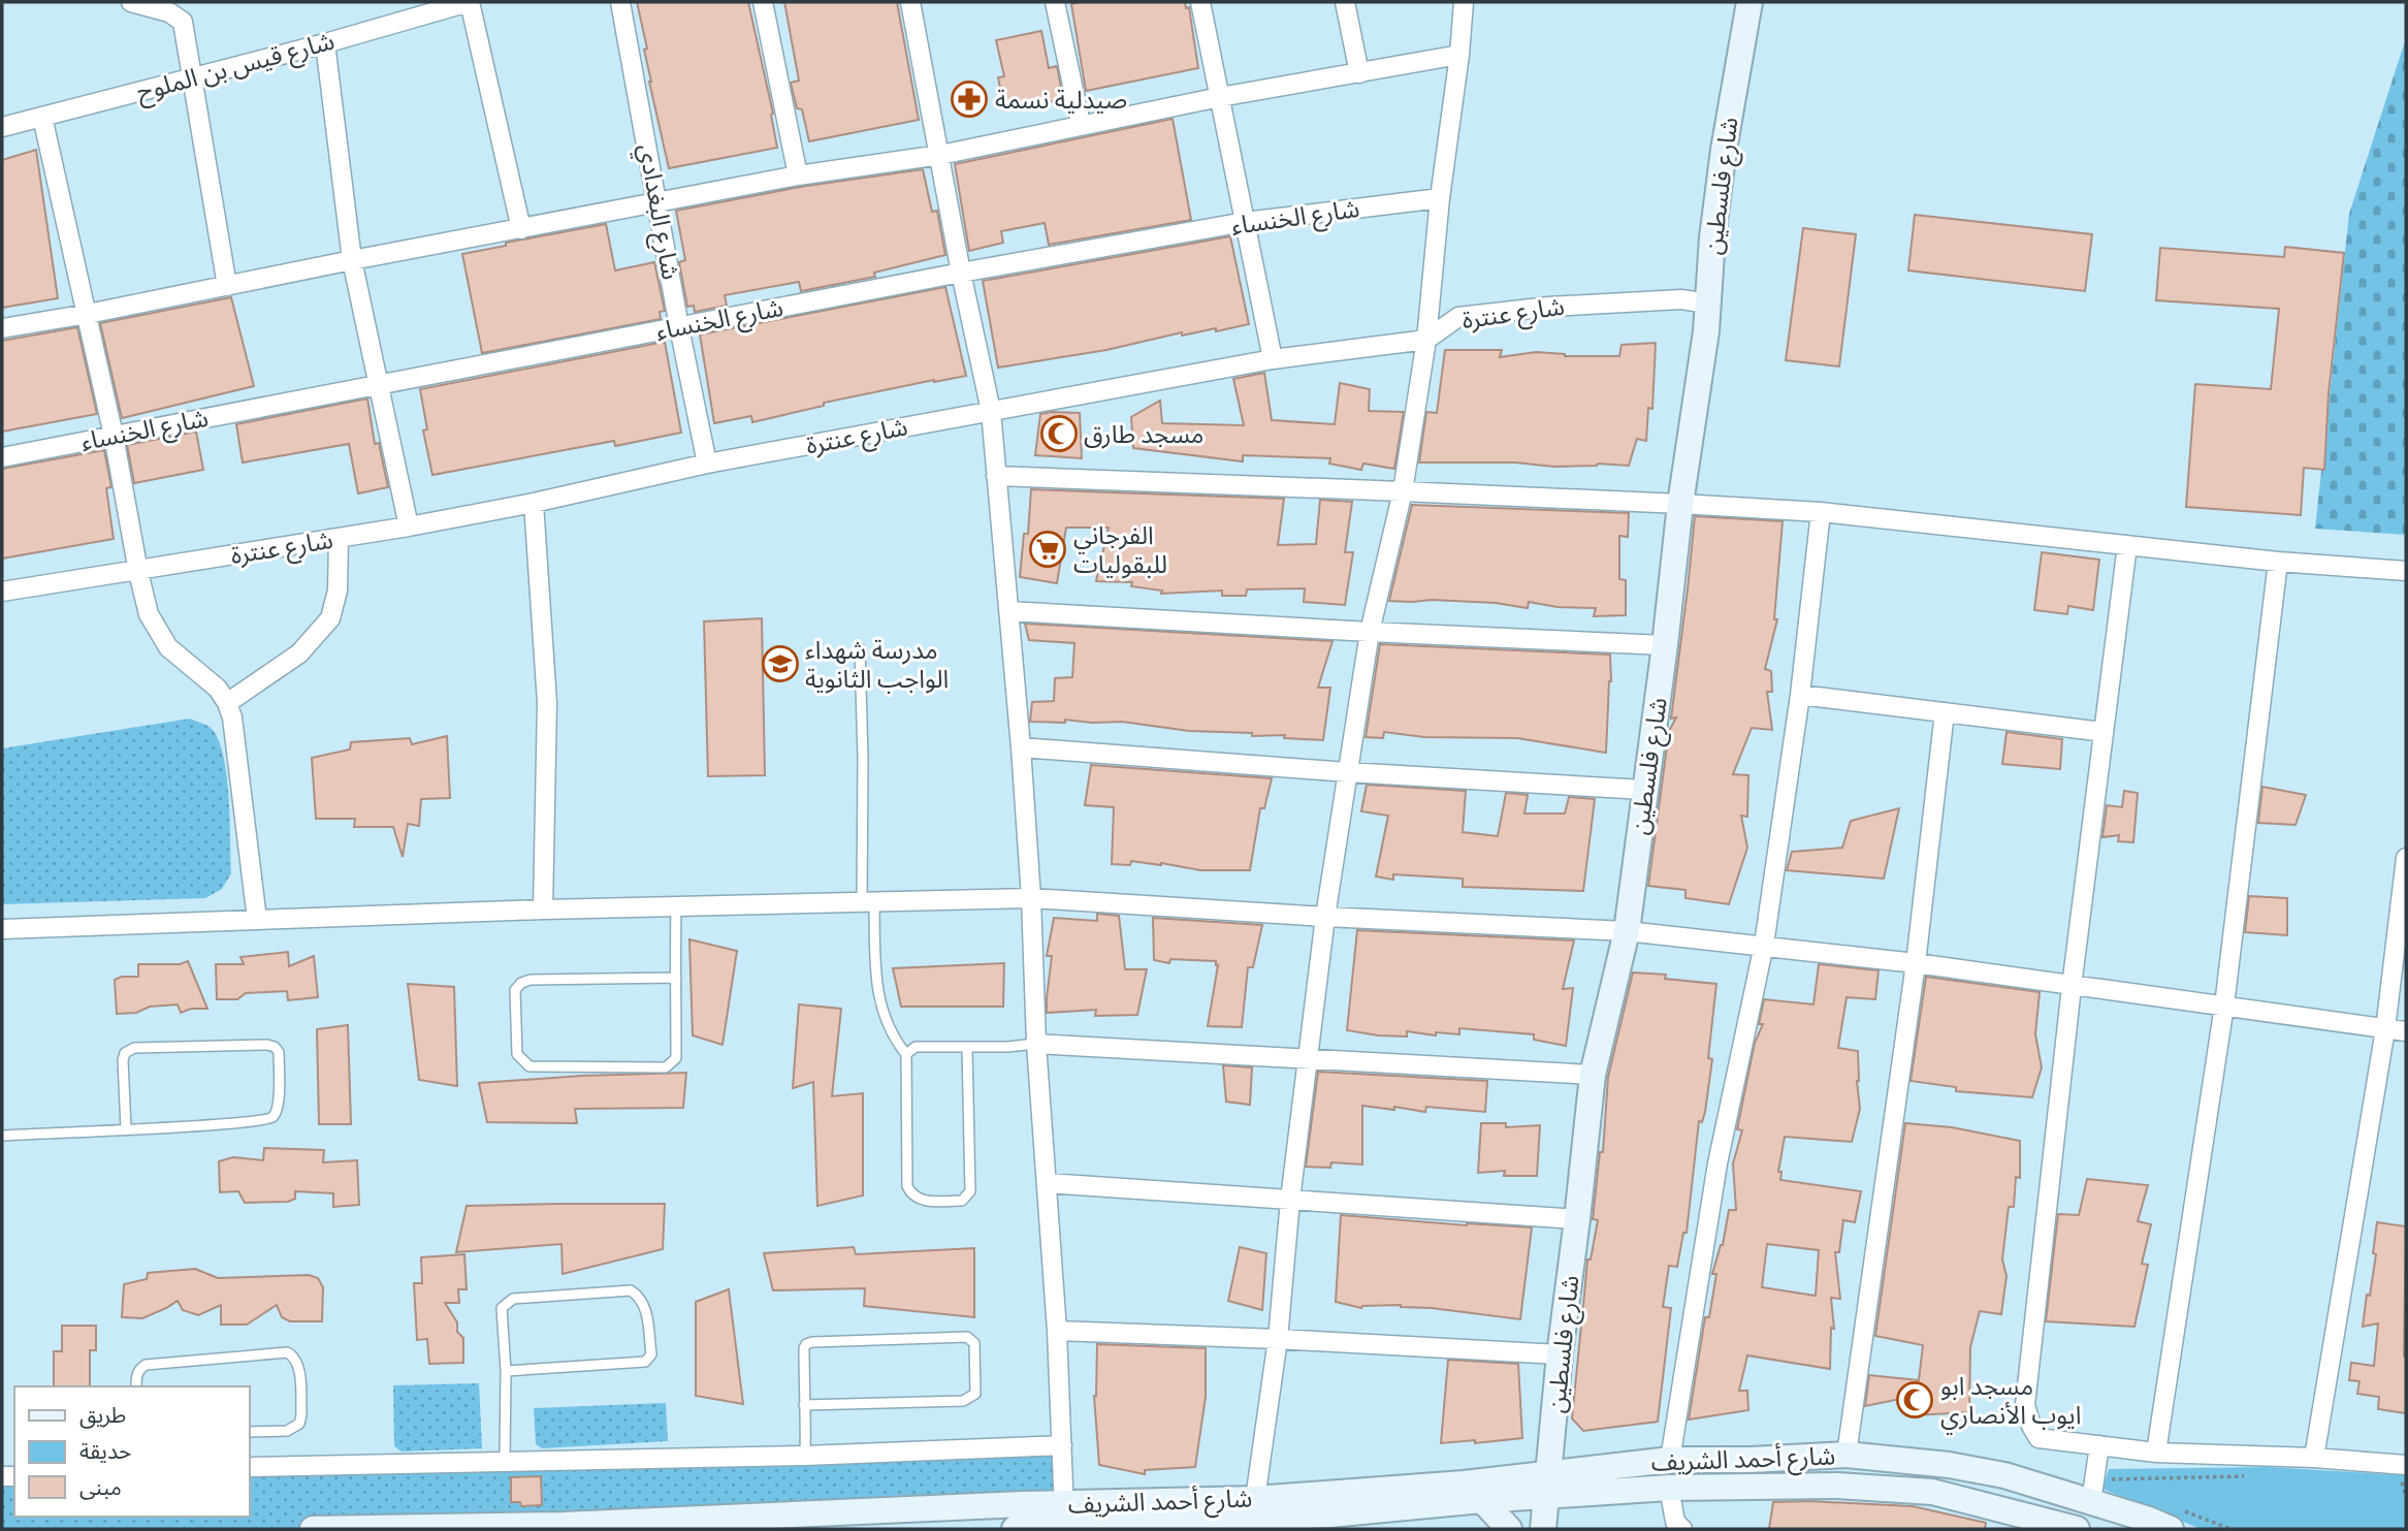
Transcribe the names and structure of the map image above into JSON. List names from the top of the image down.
{
  "streets": {
    "street": [
      "شارع قيس بن الملوح",
      "شارع فلسطين",
      "شارع البغدادي",
      "شارع الخنساء",
      "شارع عنترة",
      "شارع أحمد الشريف"
    ]
  },
  "crossings": [
    ["شارع فلسطين", "شارع عنترة"],
    ["شارع فلسطين", "شارع أحمد الشريف"],
    ["شارع البغدادي", "شارع الخنساء"],
    ["شارع البغدادي", "شارع عنترة"]
  ],
  "places": {
    "pharmacy": ["صيدلية نسمة"],
    "mosque": ["مسجد طارق", "مسجد ابو ايوب الأنصاري"],
    "supermarket": ["الفرجاني للبقوليات"],
    "school or university": ["مدرسة شهداء الواجب الثانوية"]
  },
  "legend": ["طريق", "حديقة", "مبنى"]
}
